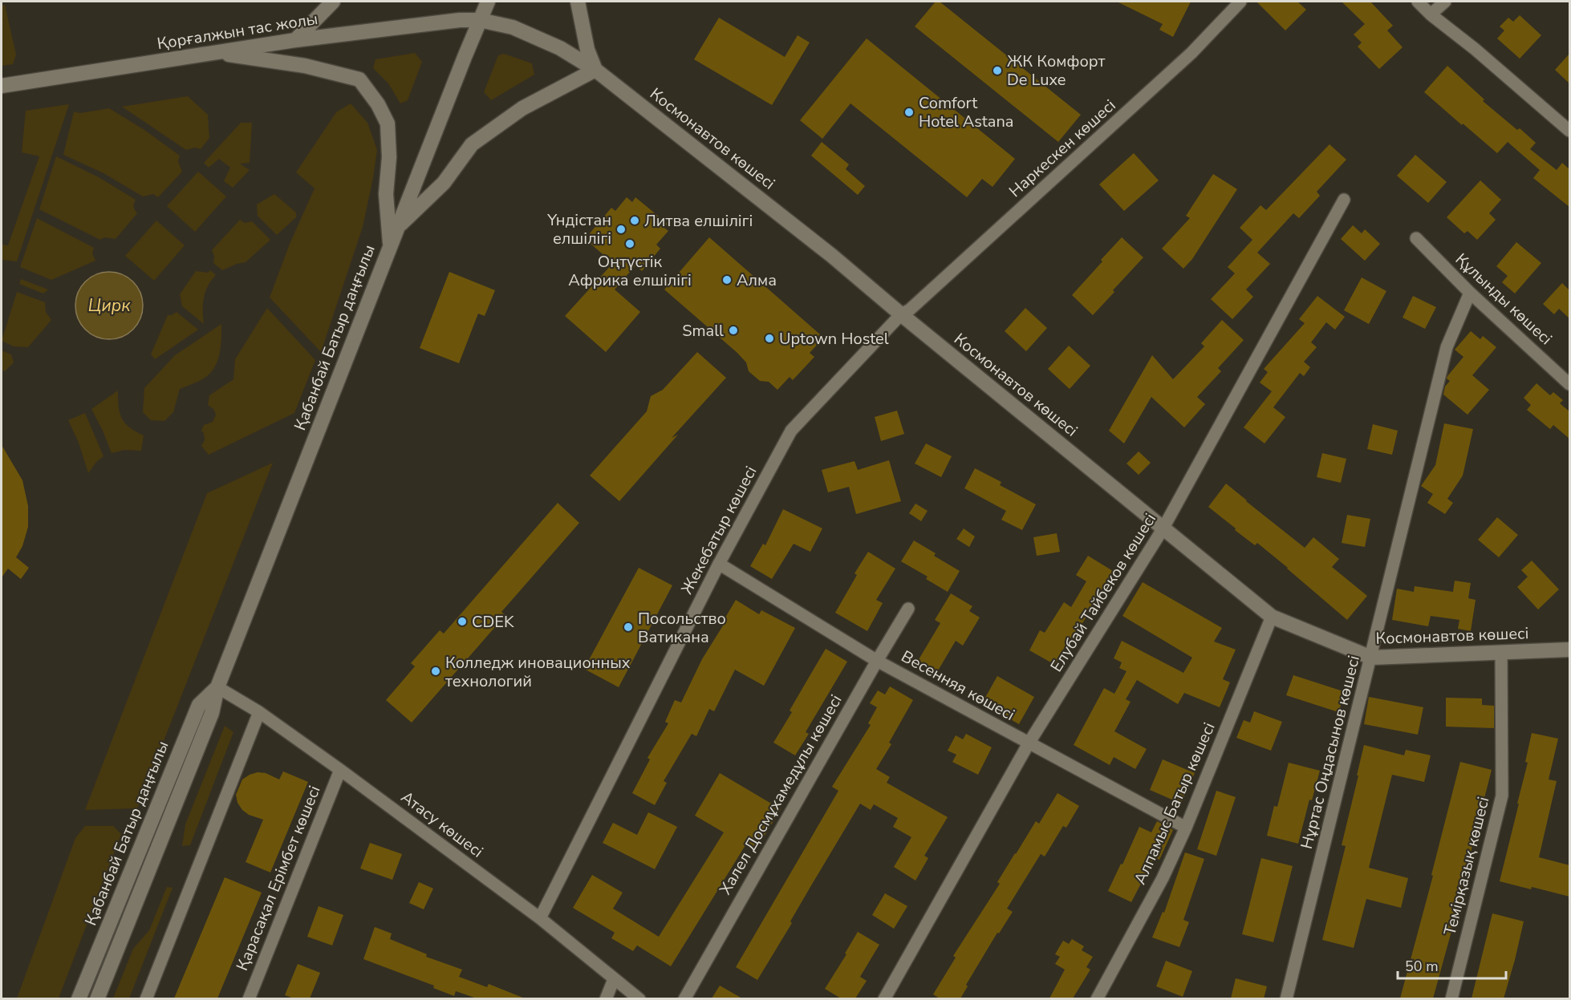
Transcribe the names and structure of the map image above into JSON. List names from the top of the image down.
{
  "streets": {
    "main road": ["Қорғалжын тас жолы", "Космонавтов көшесі", "Қабанбай Батыр даңғылы"],
    "street": [
      "Наркескен көшесі",
      "Құлынды көшесі",
      "Жекебатыр көшесі",
      "Елубай Тайбеков көшесі",
      "Весенняя көшесі",
      "Нұртас Оңдасынов көшесі",
      "Халел Досмұхамедұлы көшесі",
      "Алпамыс Батыр көшесі",
      "Атасу көшесі",
      "Темірқазық көшесі",
      "Қарасақал Ерімбет көшесі"
    ]
  },
  "crossings": [
    ["Қорғалжын тас жолы", "Космонавтов көшесі"],
    ["Қорғалжын тас жолы", "Қабанбай Батыр даңғылы"],
    ["Космонавтов көшесі", "Наркескен көшесі"],
    ["Космонавтов көшесі", "Қабанбай Батыр даңғылы"],
    ["Космонавтов көшесі", "Жекебатыр көшесі"],
    ["Космонавтов көшесі", "Елубай Тайбеков көшесі"],
    ["Космонавтов көшесі", "Нұртас Оңдасынов көшесі"],
    ["Космонавтов көшесі", "Алпамыс Батыр көшесі"],
    ["Космонавтов көшесі", "Темірқазық көшесі"],
    ["Наркескен көшесі", "Жекебатыр көшесі"],
    ["Құлынды көшесі", "Нұртас Оңдасынов көшесі"],
    ["Қабанбай Батыр даңғылы", "Атасу көшесі"],
    ["Жекебатыр көшесі", "Весенняя көшесі"],
    ["Жекебатыр көшесі", "Атасу көшесі"],
    ["Елубай Тайбеков көшесі", "Весенняя көшесі"],
    ["Весенняя көшесі", "Халел Досмұхамедұлы көшесі"],
    ["Весенняя көшесі", "Алпамыс Батыр көшесі"],
    ["Атасу көшесі", "Қарасақал Ерімбет көшесі"]
  ],
  "water": ["Цирк"],
  "places": [
    "ЖК Комфорт De Luxe",
    "Comfort Hotel Astana",
    "Литва елшілігі",
    "Үндістан елшілігі",
    "Оңтүстік Африка елшілігі",
    "Алма",
    "Small",
    "Uptown Hostel",
    "CDEK",
    "Посольство Ватикана",
    "Колледж иновационных технологий"
  ],
  "scale_bar": "50 m"
}
